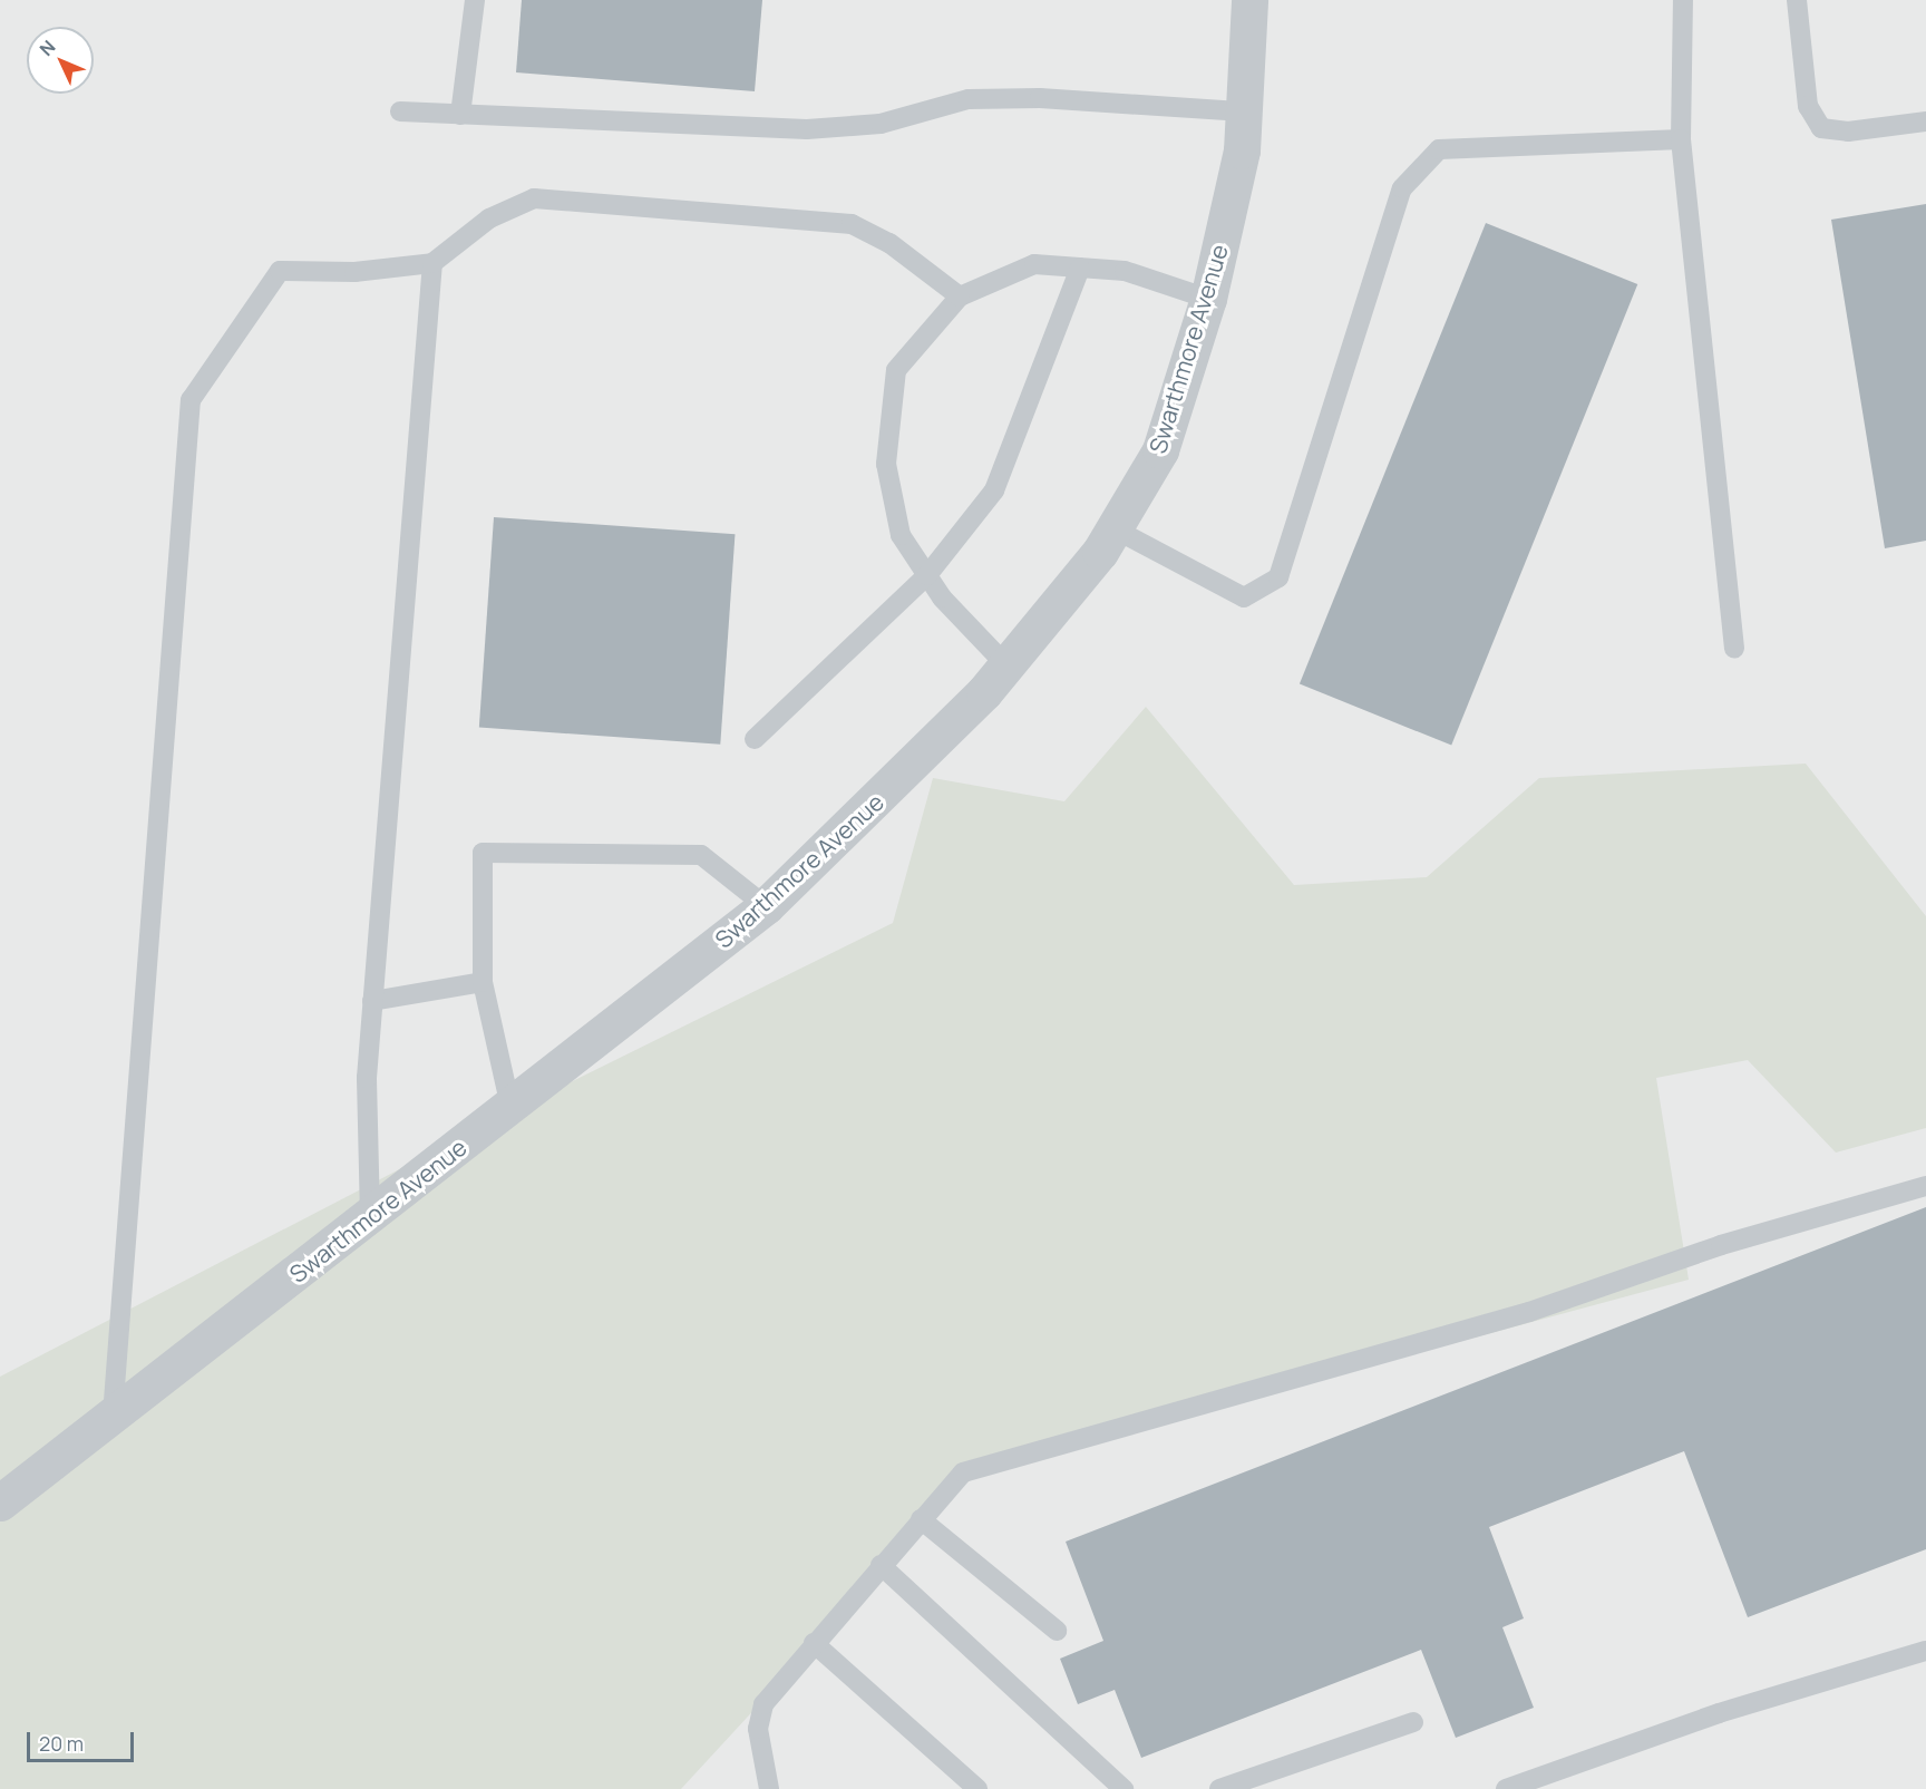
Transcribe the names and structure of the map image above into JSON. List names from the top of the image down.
{
  "streets": {
    "street": ["Swarthmore Avenue"]
  },
  "scale_bar": "20 m",
  "north": "top left"
}
